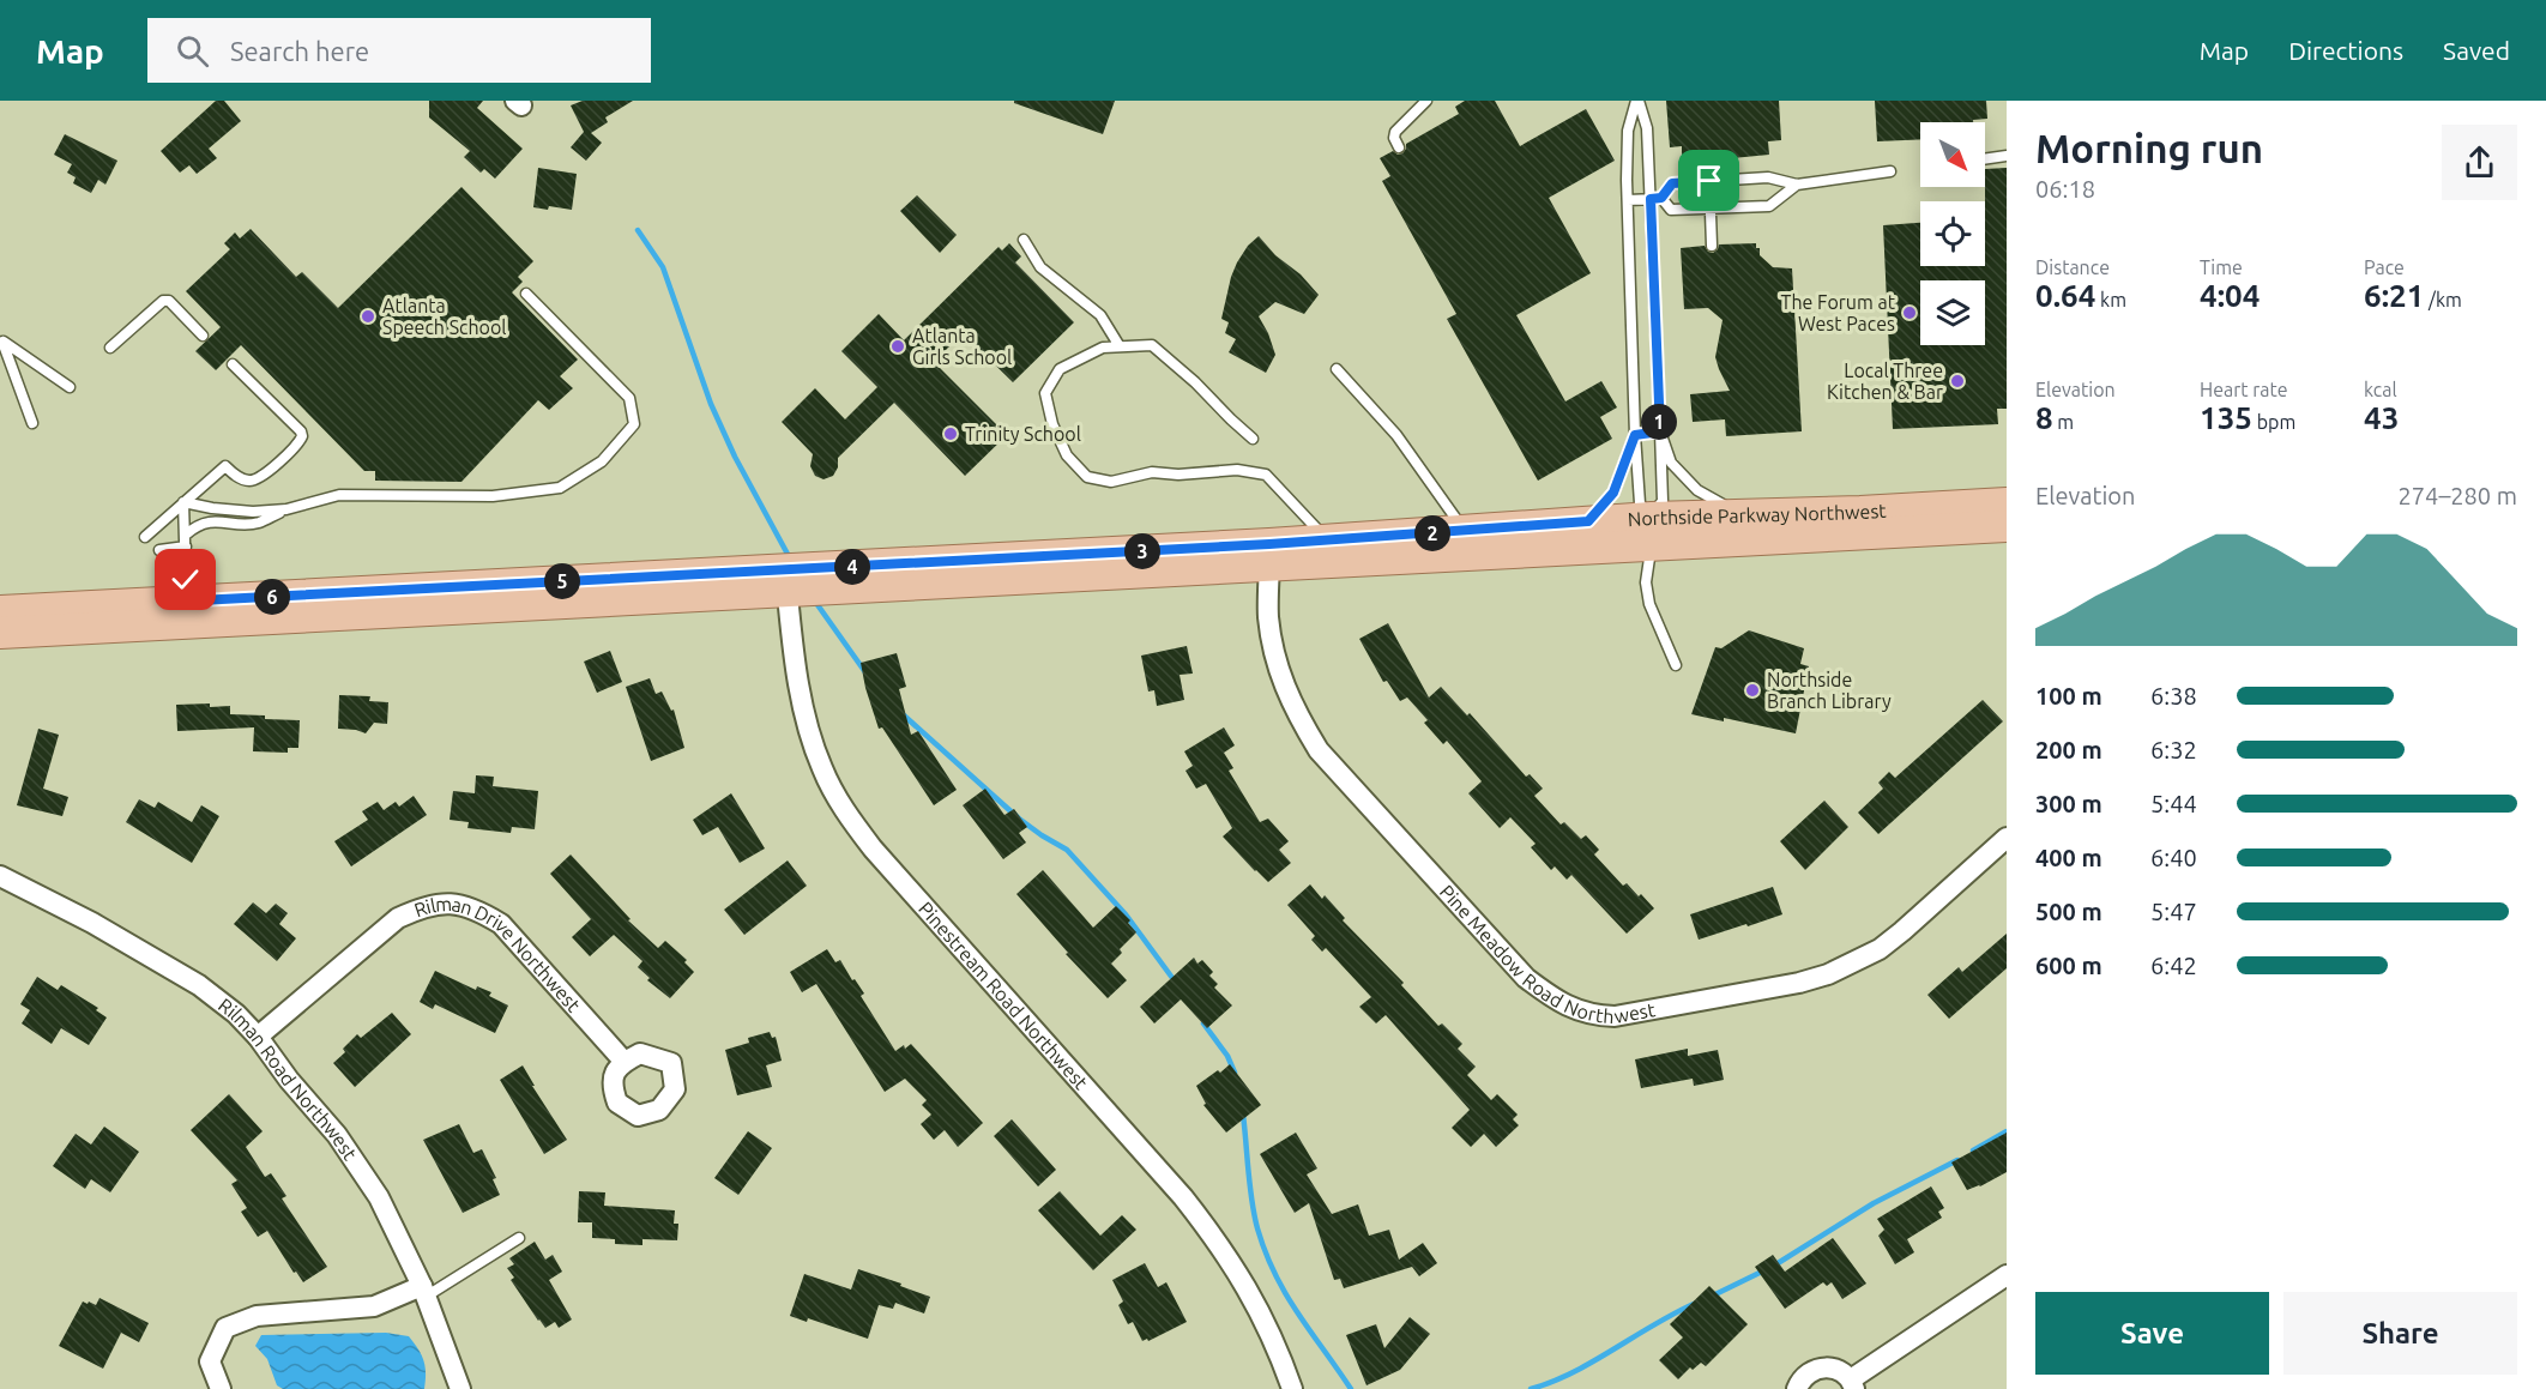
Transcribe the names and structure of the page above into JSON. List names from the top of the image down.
{
  "streets": {
    "main road": ["Northside Parkway Northwest"],
    "street": [
      "Pine Meadow Road Northwest",
      "Rilman Drive Northwest",
      "Pinestream Road Northwest",
      "Rilman Road Northwest"
    ]
  },
  "crossings": [
    ["Northside Parkway Northwest", "Pine Meadow Road Northwest"],
    ["Northside Parkway Northwest", "Pinestream Road Northwest"],
    ["Rilman Drive Northwest", "Rilman Road Northwest"]
  ],
  "places": [
    "The Forum at West Paces",
    "Atlanta Speech School",
    "Atlanta Girls School",
    "Local Three Kitchen & Bar",
    "Trinity School",
    "Northside Branch Library"
  ],
  "north": "bottom right",
  "page": {
    "header": "Map",
    "search": "Search here",
    "nav": ["Map", "Directions", "Saved"],
    "heading": ["Morning run", "06:18"],
    "stats": [
      ["Distance", "0.64 km"],
      ["Time", "4:04"],
      ["Pace", "6:21 /km"],
      ["Elevation", "8 m"],
      ["Heart rate", "135 bpm"],
      ["kcal", "43"]
    ],
    "pins": [
      "1",
      "2",
      "3",
      "4",
      "5",
      "6"
    ],
    "chart": ["Elevation", "274–280 m"],
    "list": [
      {
        "name": "100 m",
        "note": "6:38"
      },
      {
        "name": "200 m",
        "note": "6:32"
      },
      {
        "name": "300 m",
        "note": "5:44"
      },
      {
        "name": "400 m",
        "note": "6:40"
      },
      {
        "name": "500 m",
        "note": "5:47"
      },
      {
        "name": "600 m",
        "note": "6:42"
      }
    ],
    "buttons": ["Save", "Share"]
  }
}
